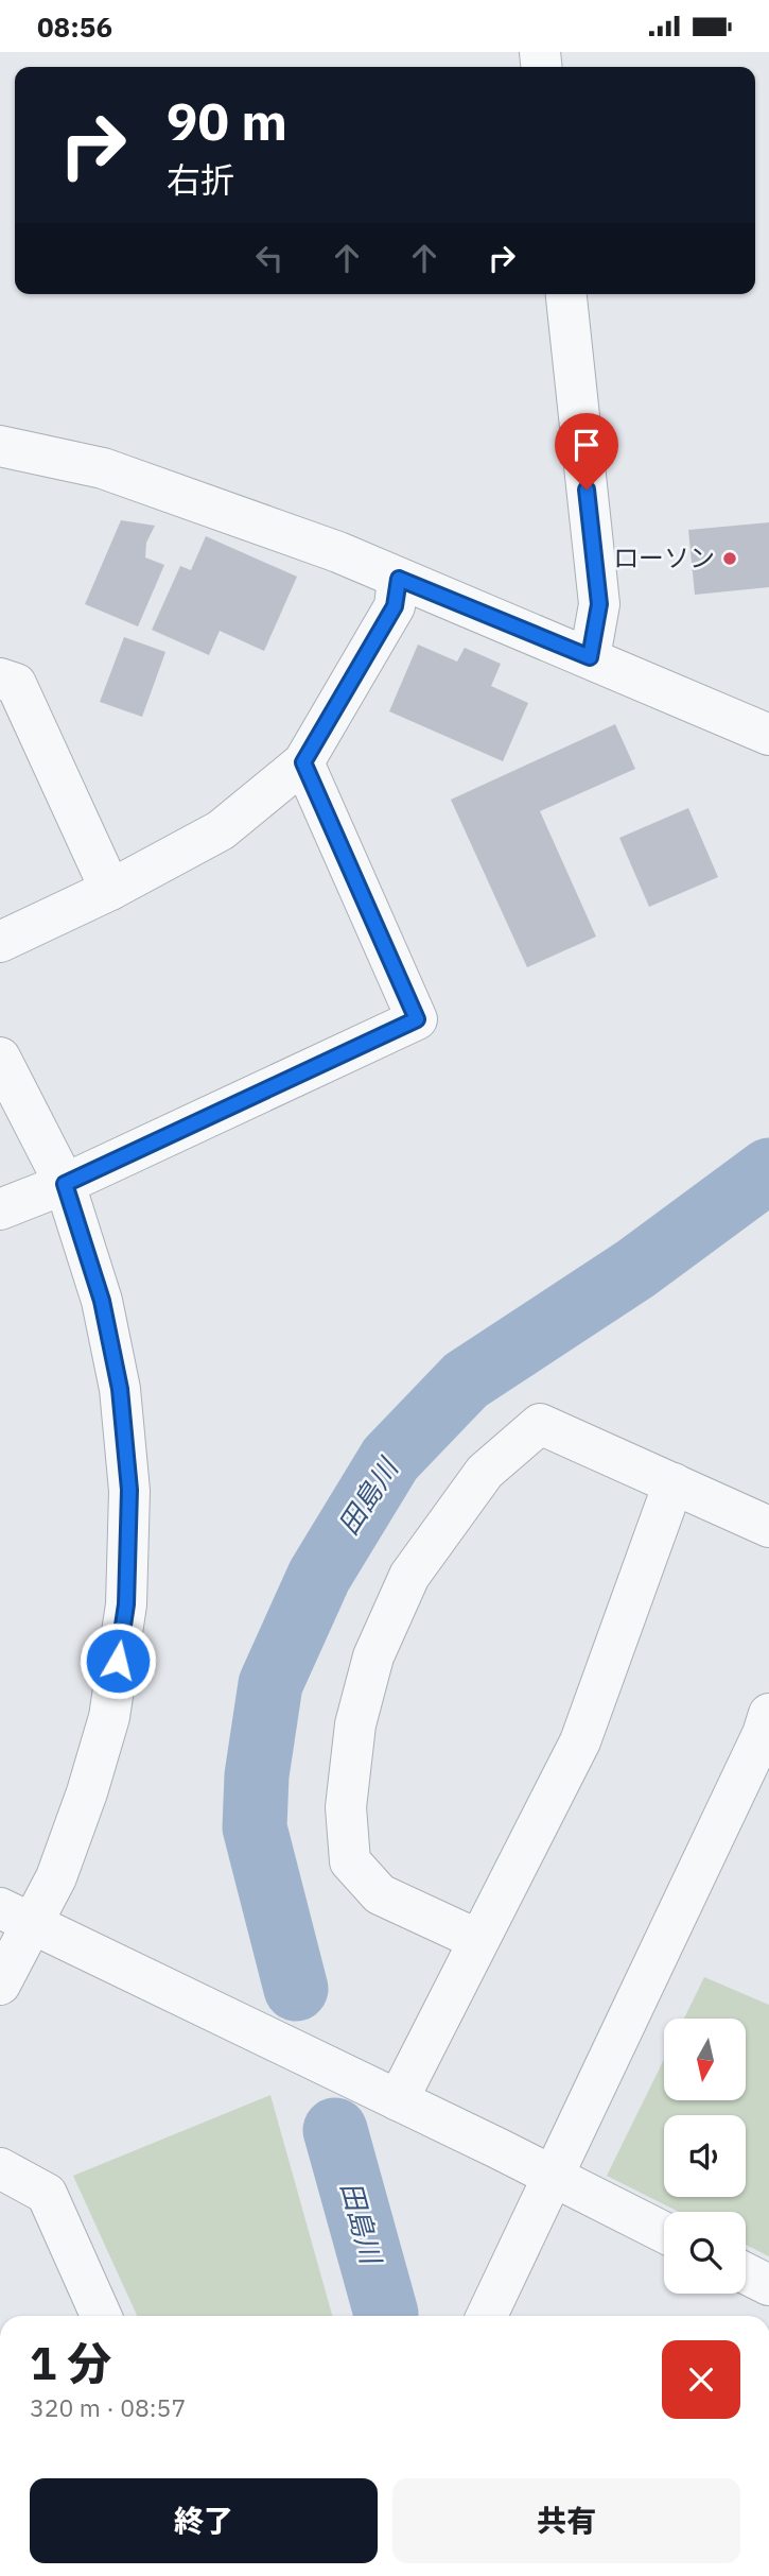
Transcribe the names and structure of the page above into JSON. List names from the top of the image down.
{
  "water": ["田島川"],
  "places": ["ローソン"],
  "north": "bottom",
  "page": {
    "status": "08:56",
    "turn": ["90 m", "右折"],
    "heading": ["1 分", "320 m · 08:57"],
    "buttons": ["終了", "共有"]
  }
}
